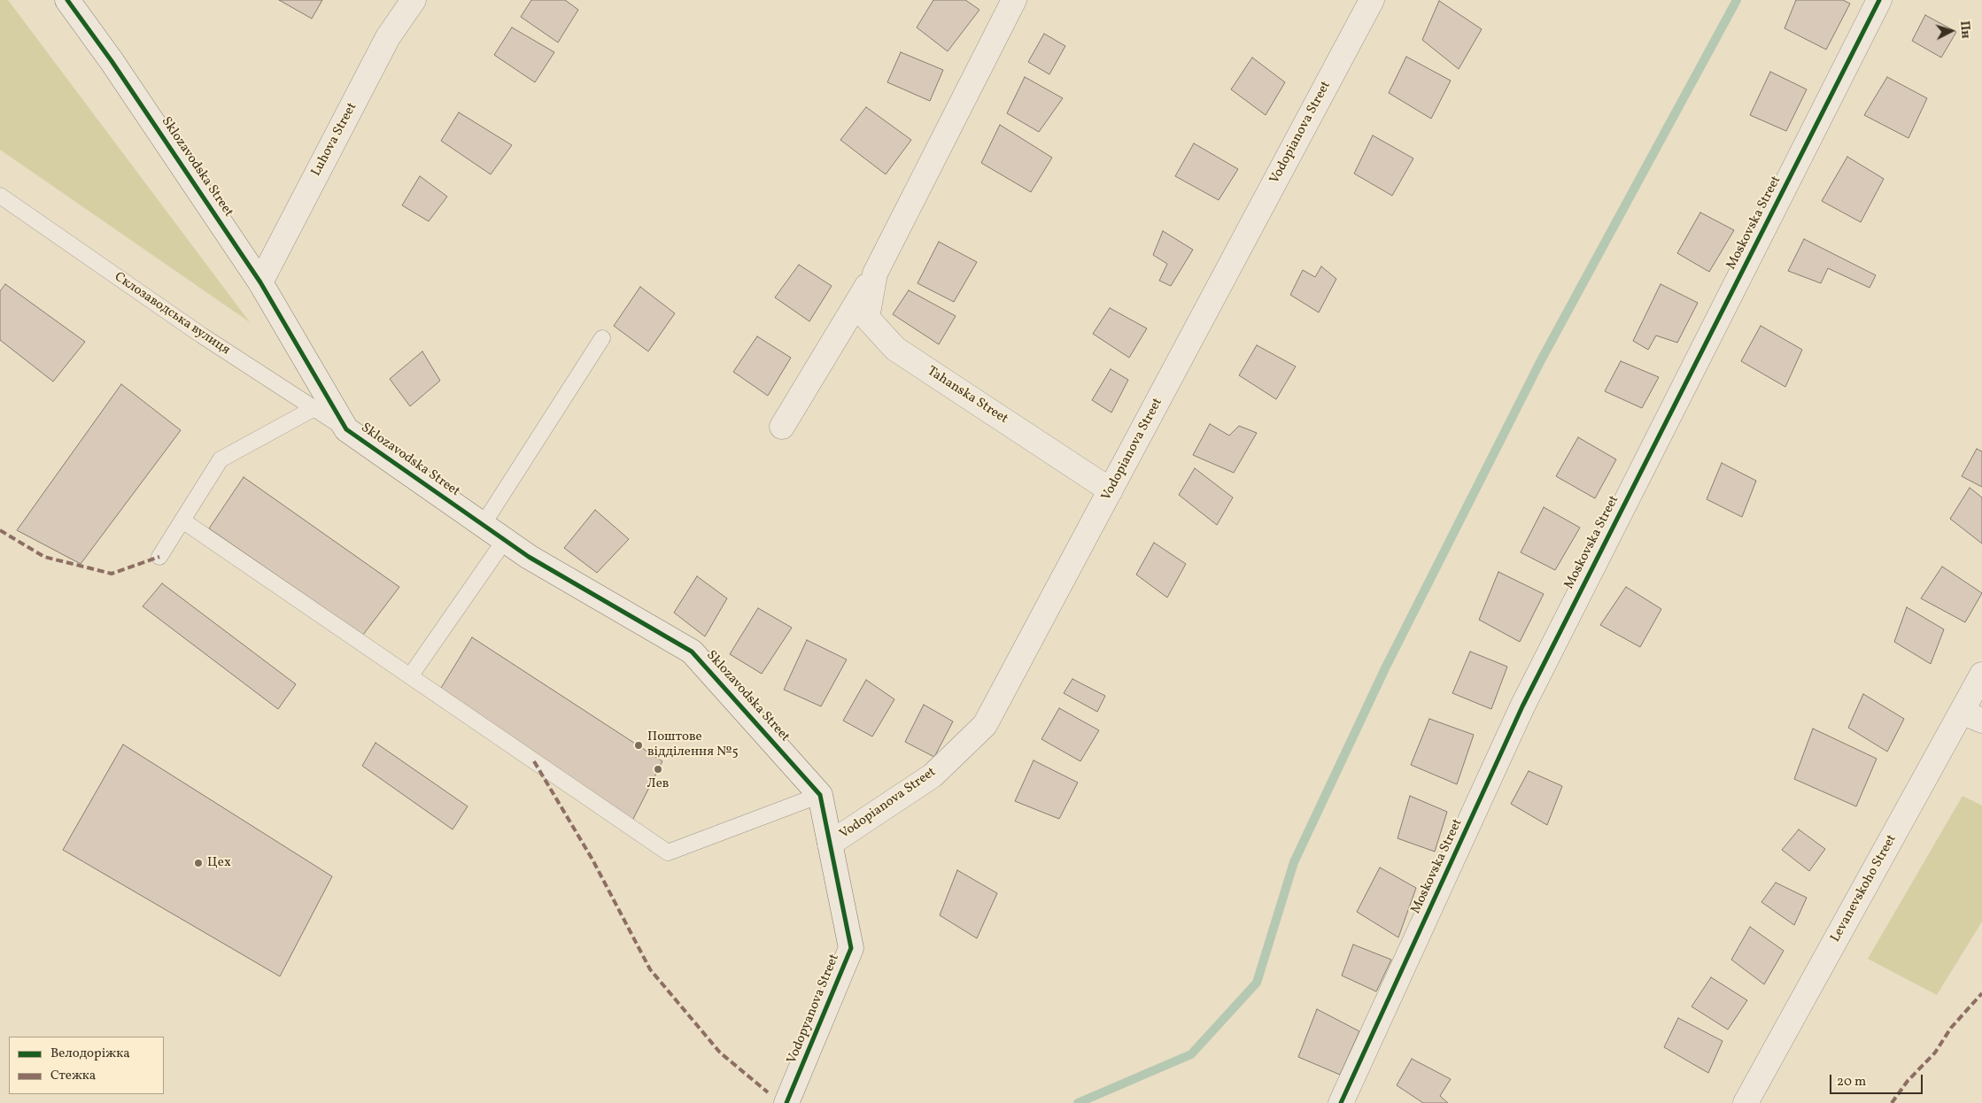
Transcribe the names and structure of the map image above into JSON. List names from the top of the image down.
{
  "streets": {
    "street": [
      "Vodopianova Street",
      "Luhova Street",
      "Sklozavodska Street",
      "Moskovska Street",
      "Tahanska Street",
      "Levanevskoho Street",
      "Vodopyanova Street"
    ],
    "lane": ["Склозаводська вулиця"]
  },
  "crossings": [
    ["Vodopianova Street", "Tahanska Street"],
    ["Vodopianova Street", "Vodopyanova Street"],
    ["Luhova Street", "Sklozavodska Street"],
    ["Sklozavodska Street", "Склозаводська вулиця"]
  ],
  "places": ["Поштове відділення №5", "Лев", "Цех"],
  "legend": ["Велодоріжка", "Стежка"],
  "scale_bar": "20 m",
  "north": "right"
}
